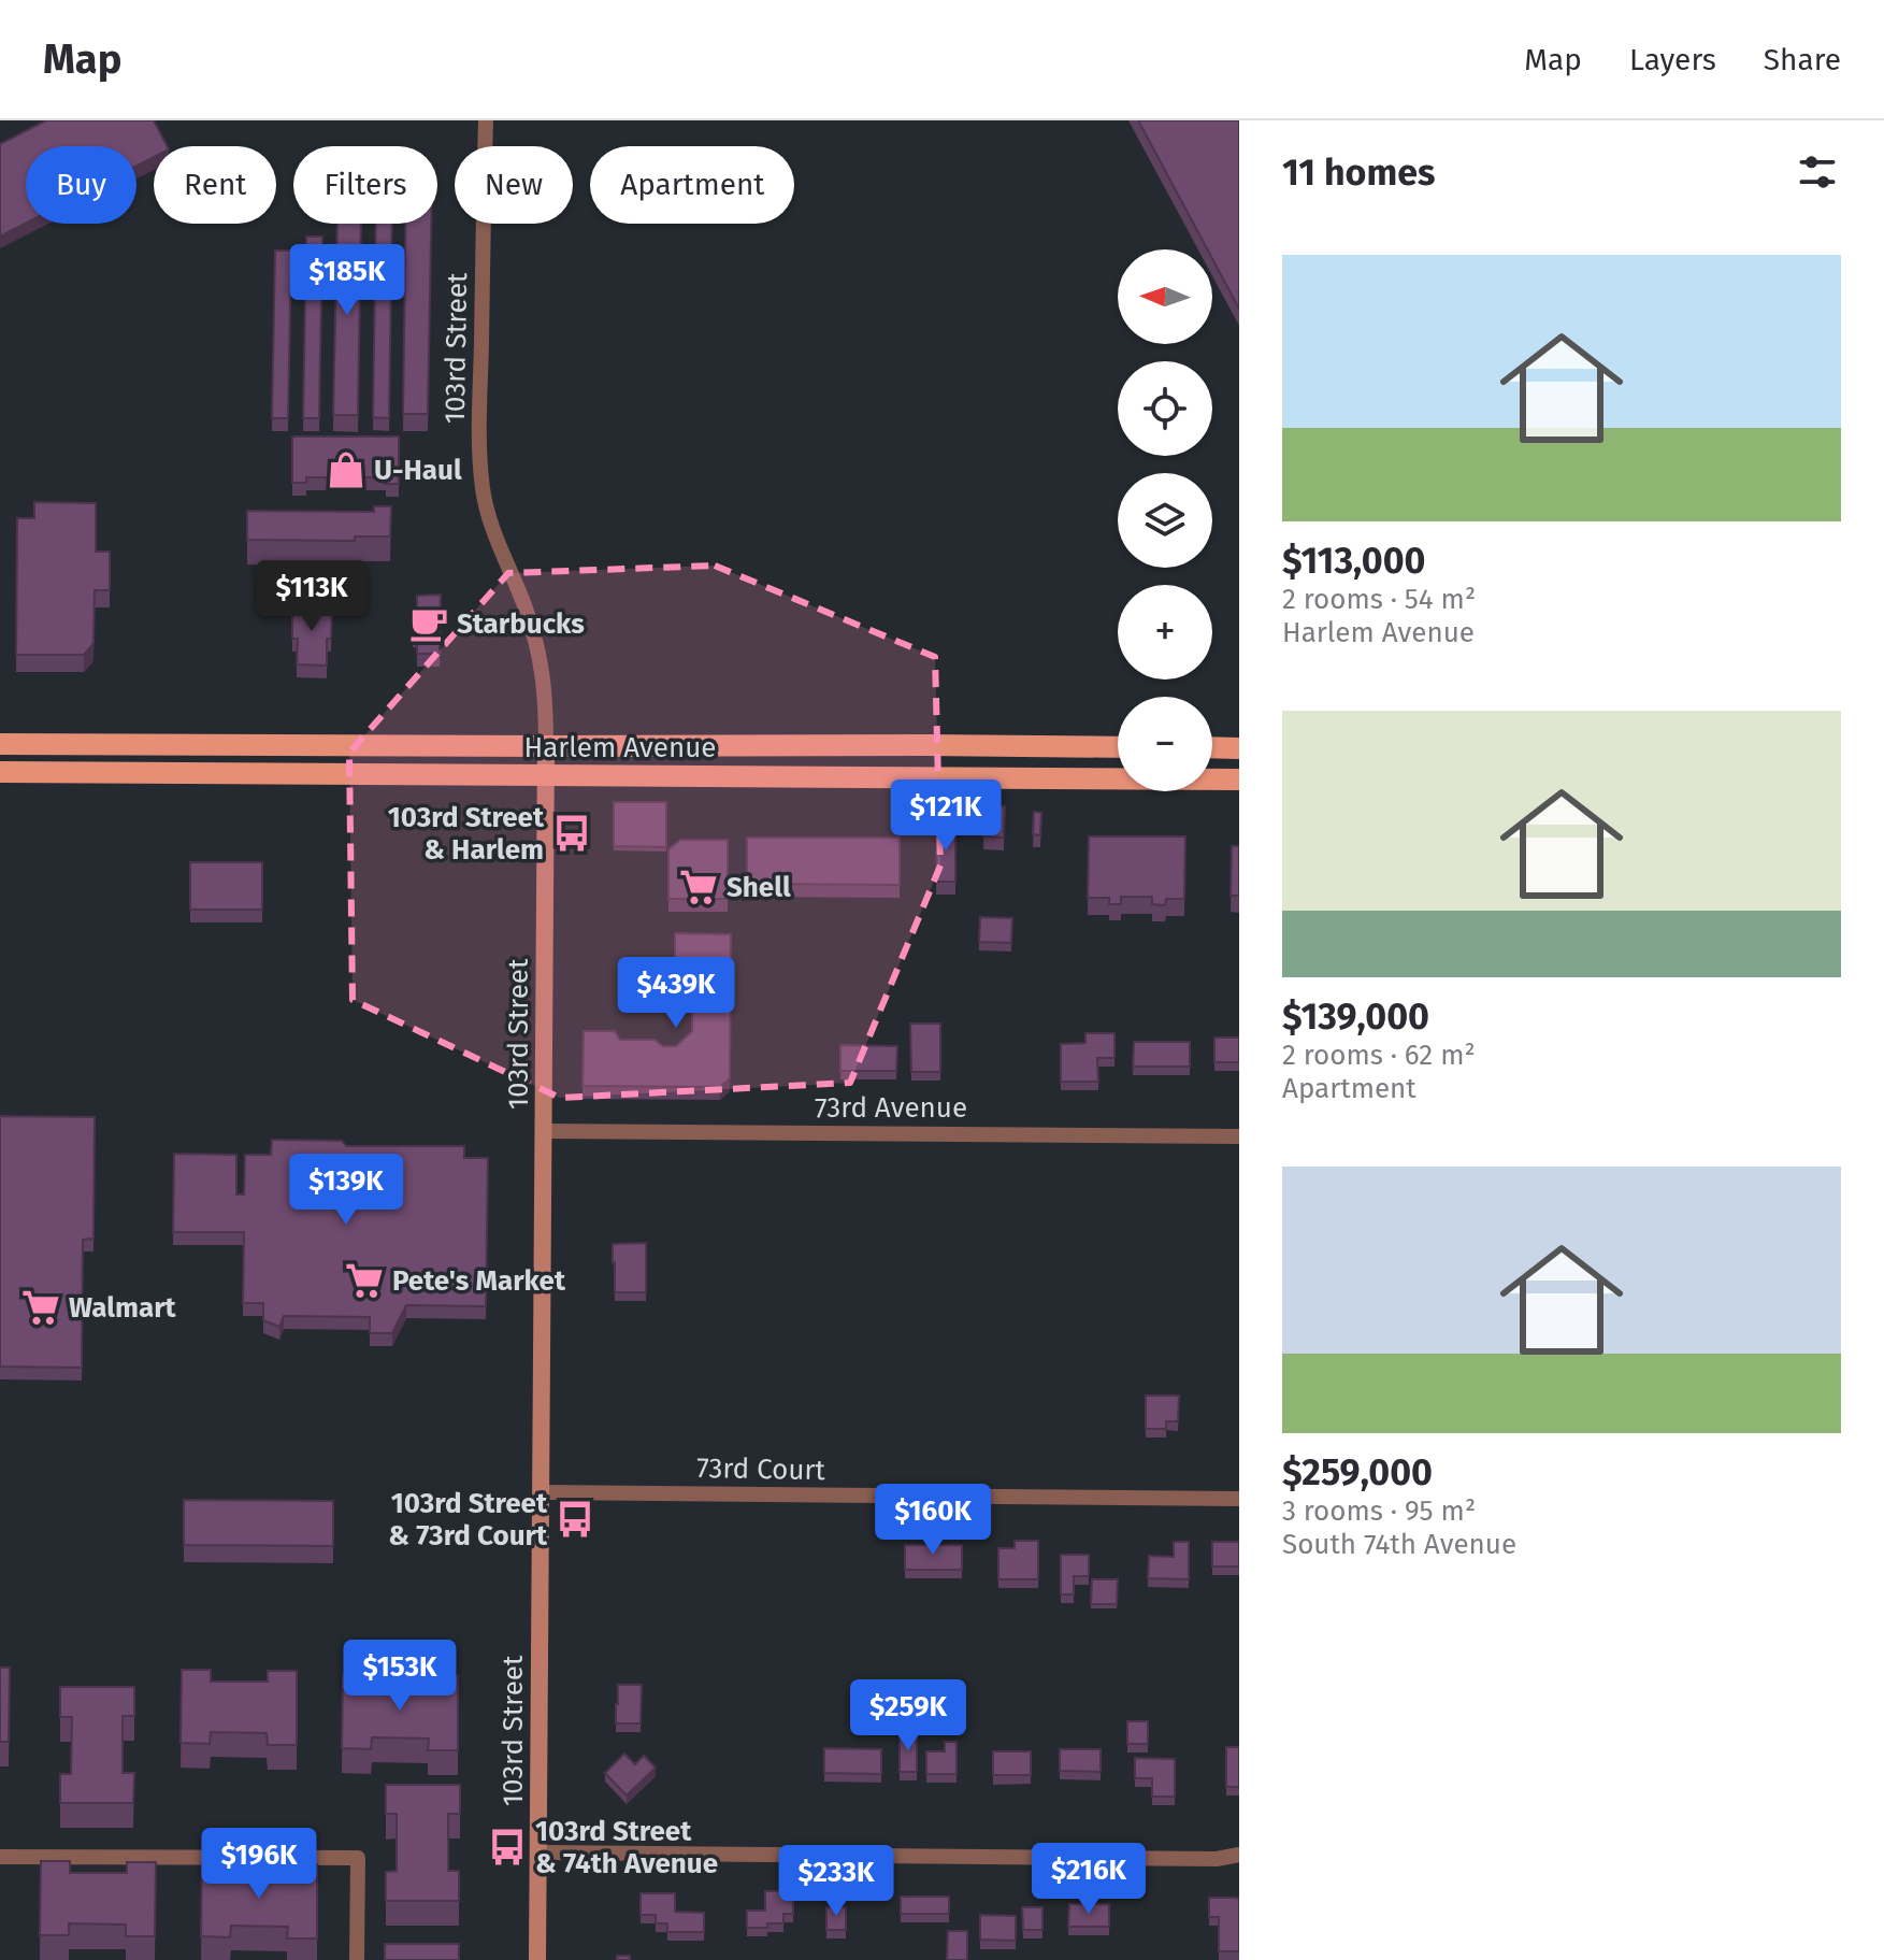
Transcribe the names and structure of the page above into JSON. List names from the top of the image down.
{
  "streets": {
    "main road": ["Harlem Avenue"],
    "street": ["103rd Street", "73rd Avenue", "73rd Court"]
  },
  "crossings": [
    ["103rd Street", "Harlem Avenue"],
    ["103rd Street", "73rd Avenue"],
    ["103rd Street", "73rd Court"]
  ],
  "places": {
    "shop": ["U-Haul"],
    "cafe": ["Starbucks"],
    "bus stop": ["103rd Street & Harlem", "103rd Street & 73rd Court", "103rd Street & 74th Avenue"],
    "supermarket": ["Shell", "Pete's Market", "Walmart"]
  },
  "north": "left",
  "page": {
    "header": "Map",
    "nav": ["Map", "Layers", "Share"],
    "heading": "11 homes",
    "chip": [
      "Buy",
      "Rent",
      "Filters",
      "New",
      "Apartment"
    ],
    "list": [
      {
        "name": "$113,000",
        "note": "2 rooms · 54 m² · Harlem Avenue"
      },
      {
        "name": "$139,000",
        "note": "2 rooms · 62 m² · Apartment"
      },
      {
        "name": "$259,000",
        "note": "3 rooms · 95 m² · South 74th Avenue"
      }
    ],
    "price": [
      "$185K",
      "$113K",
      "$121K",
      "$439K",
      "$139K",
      "$160K",
      "$153K",
      "$259K",
      "$196K",
      "$216K",
      "$233K"
    ],
    "map_buttons": ["+", "−"]
  }
}
